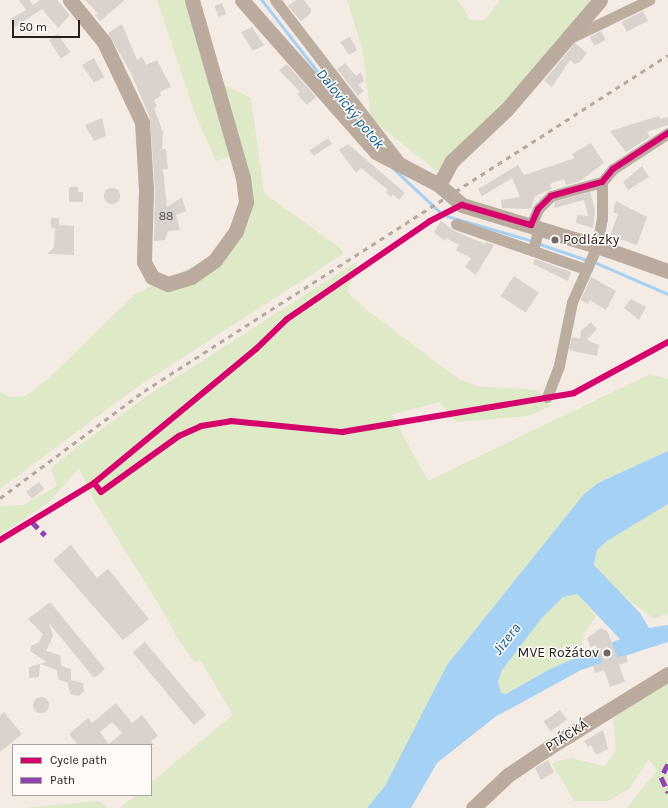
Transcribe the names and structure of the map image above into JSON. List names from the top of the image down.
{
  "streets": {
    "main road": ["PTÁCKÁ"]
  },
  "water": ["Dalovický potok", "Jizera"],
  "places": ["Podlázky", "MVE Rožátov"],
  "house_numbers": ["88"],
  "legend": ["Cycle path", "Path"],
  "scale_bar": "50 m"
}
